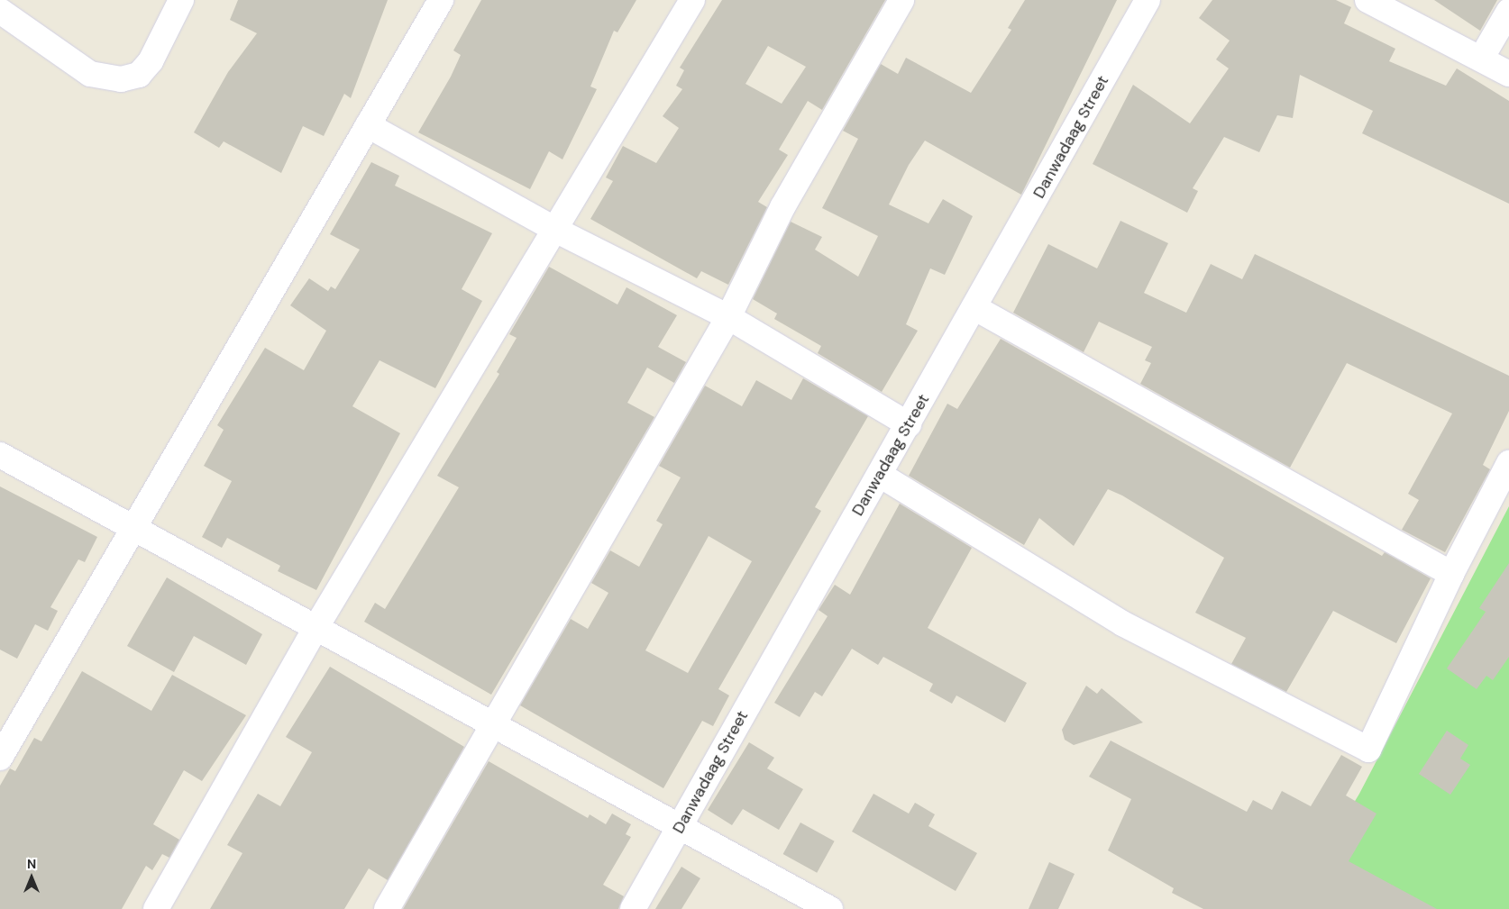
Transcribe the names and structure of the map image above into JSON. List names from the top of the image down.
{
  "streets": {
    "street": ["Danwadaag Street"]
  },
  "north": "top"
}
